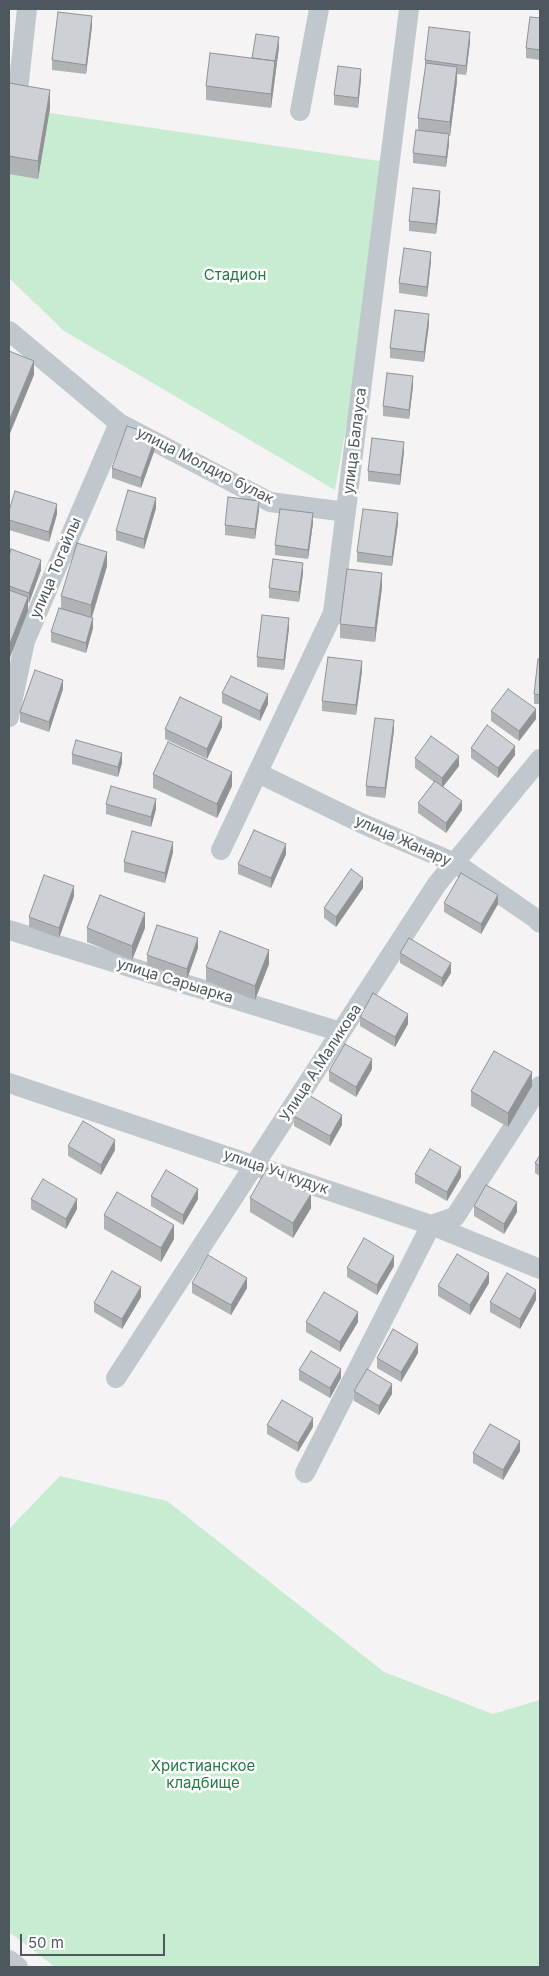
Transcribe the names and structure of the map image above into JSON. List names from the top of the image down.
{
  "streets": {
    "street": [
      "улица Балауса",
      "улица Молдир булак",
      "улица Тогайлы",
      "улица Жанару",
      "улица Сарыарка",
      "Улица А.Маликова",
      "улица Уч кудук"
    ]
  },
  "crossings": [
    ["улица Балауса", "улица Молдир булак"],
    ["улица Балауса", "улица Жанару"],
    ["улица Молдир булак", "улица Тогайлы"],
    ["улица Жанару", "Улица А.Маликова"],
    ["улица Сарыарка", "Улица А.Маликова"],
    ["Улица А.Маликова", "улица Уч кудук"]
  ],
  "parks": ["Стадион", "Христианское кладбище"],
  "scale_bar": "50 m"
}
